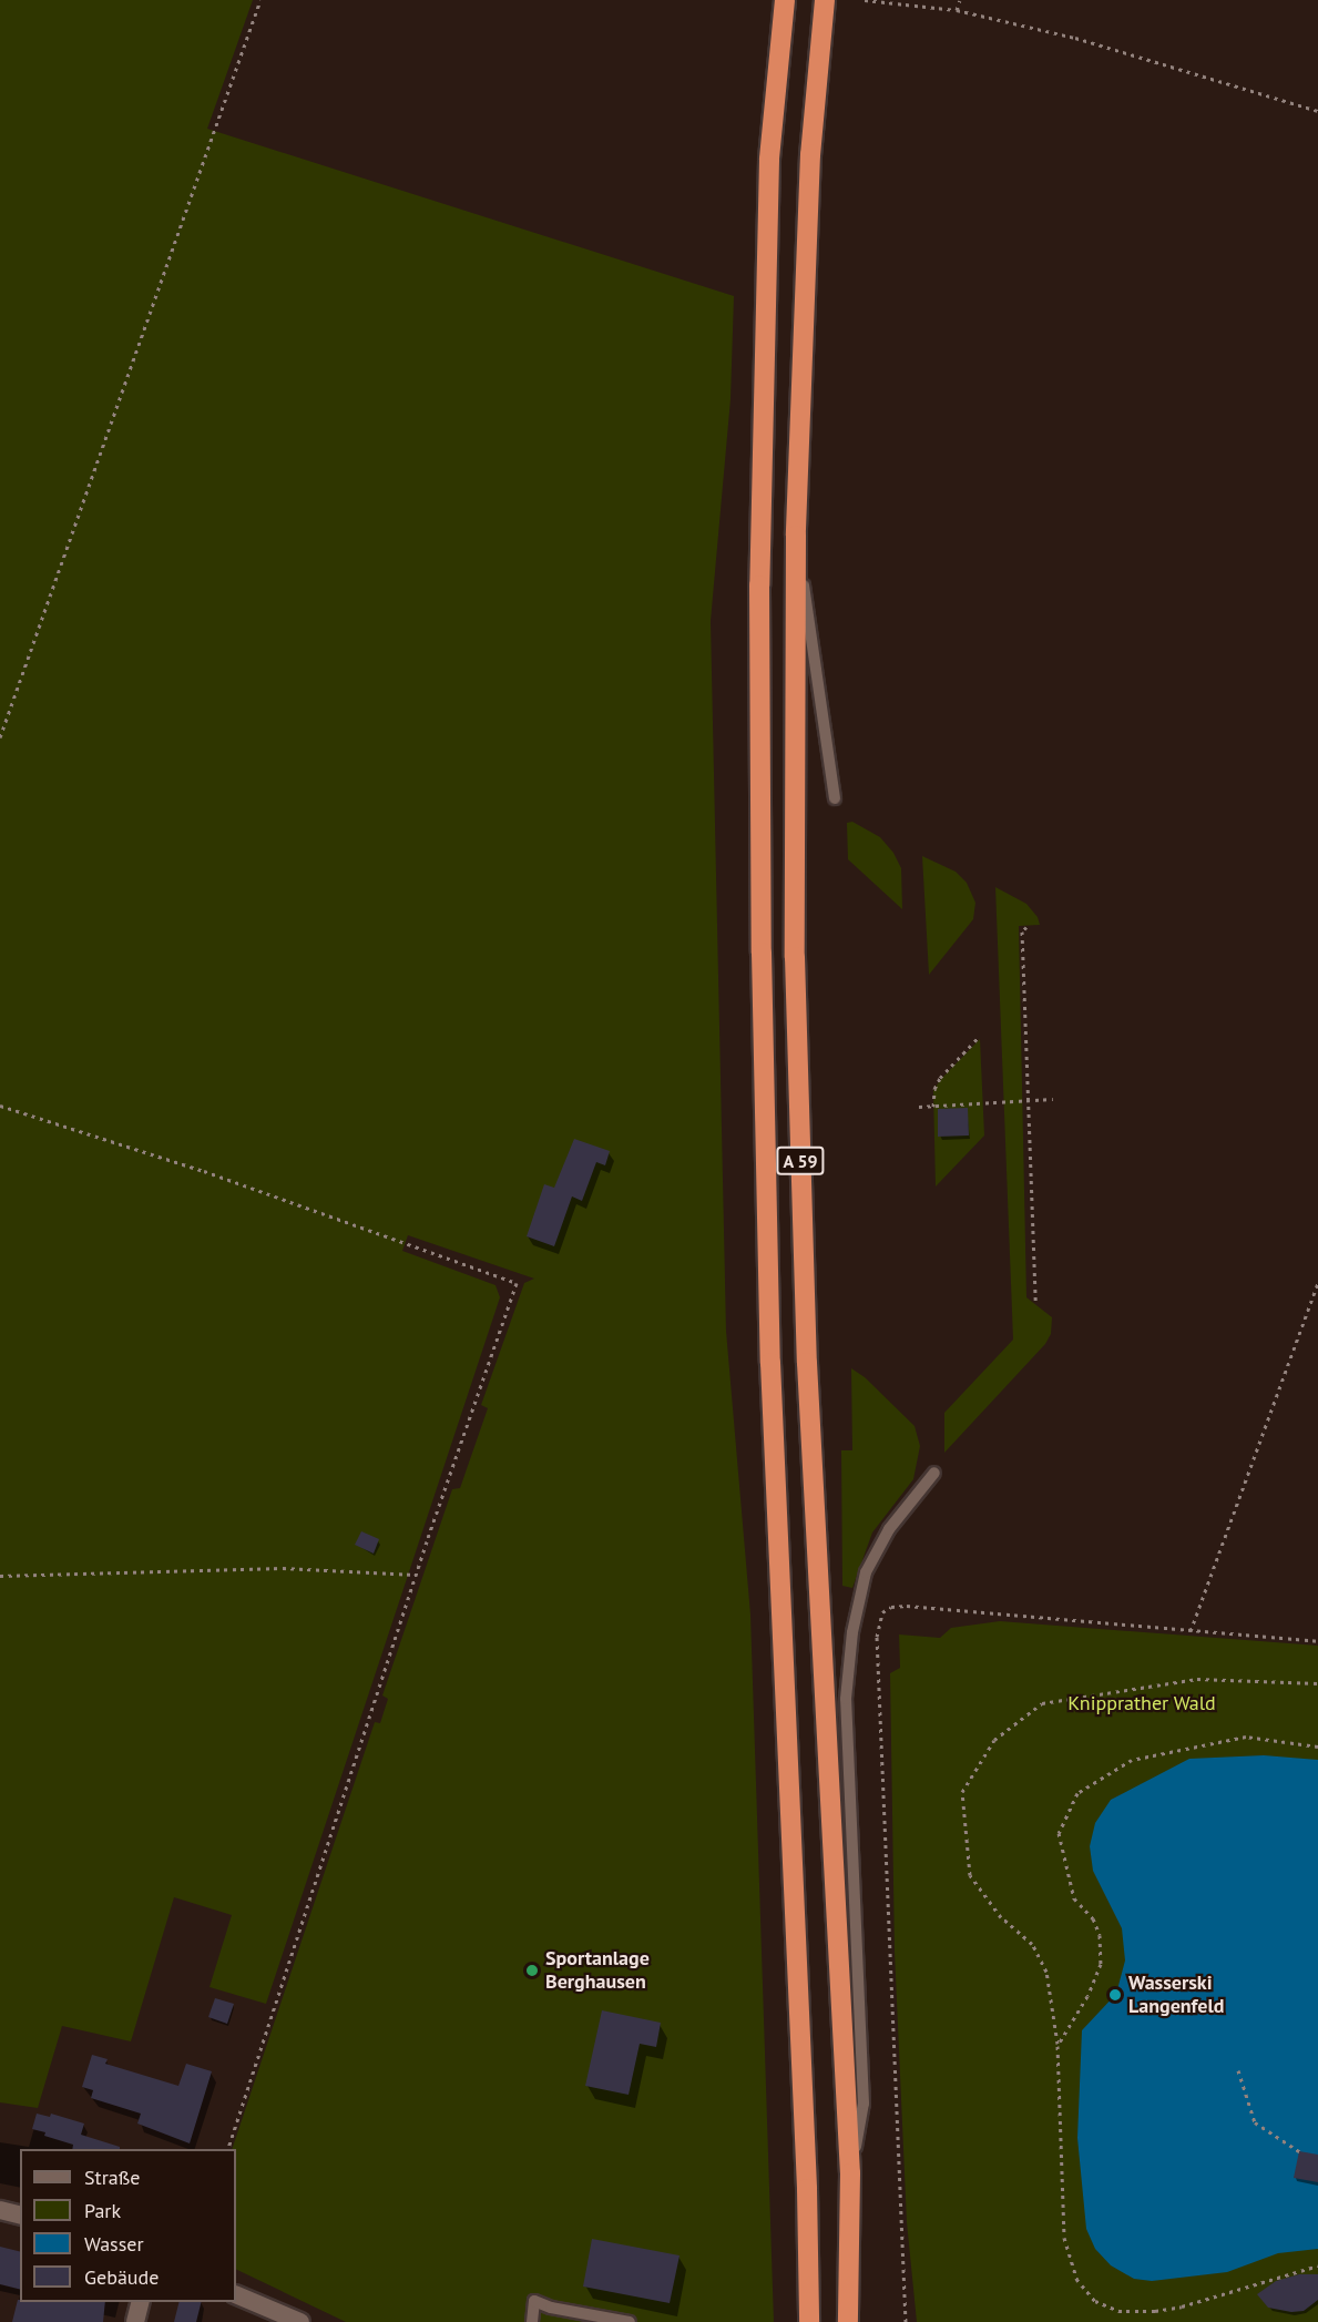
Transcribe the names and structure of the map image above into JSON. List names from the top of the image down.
{
  "streets": {
    "highway": ["A 59"]
  },
  "parks": ["Knipprather Wald"],
  "places": ["Sportanlage Berghausen", "Wasserski Langenfeld"],
  "legend": [
    "Straße",
    "Park",
    "Wasser",
    "Gebäude"
  ]
}
